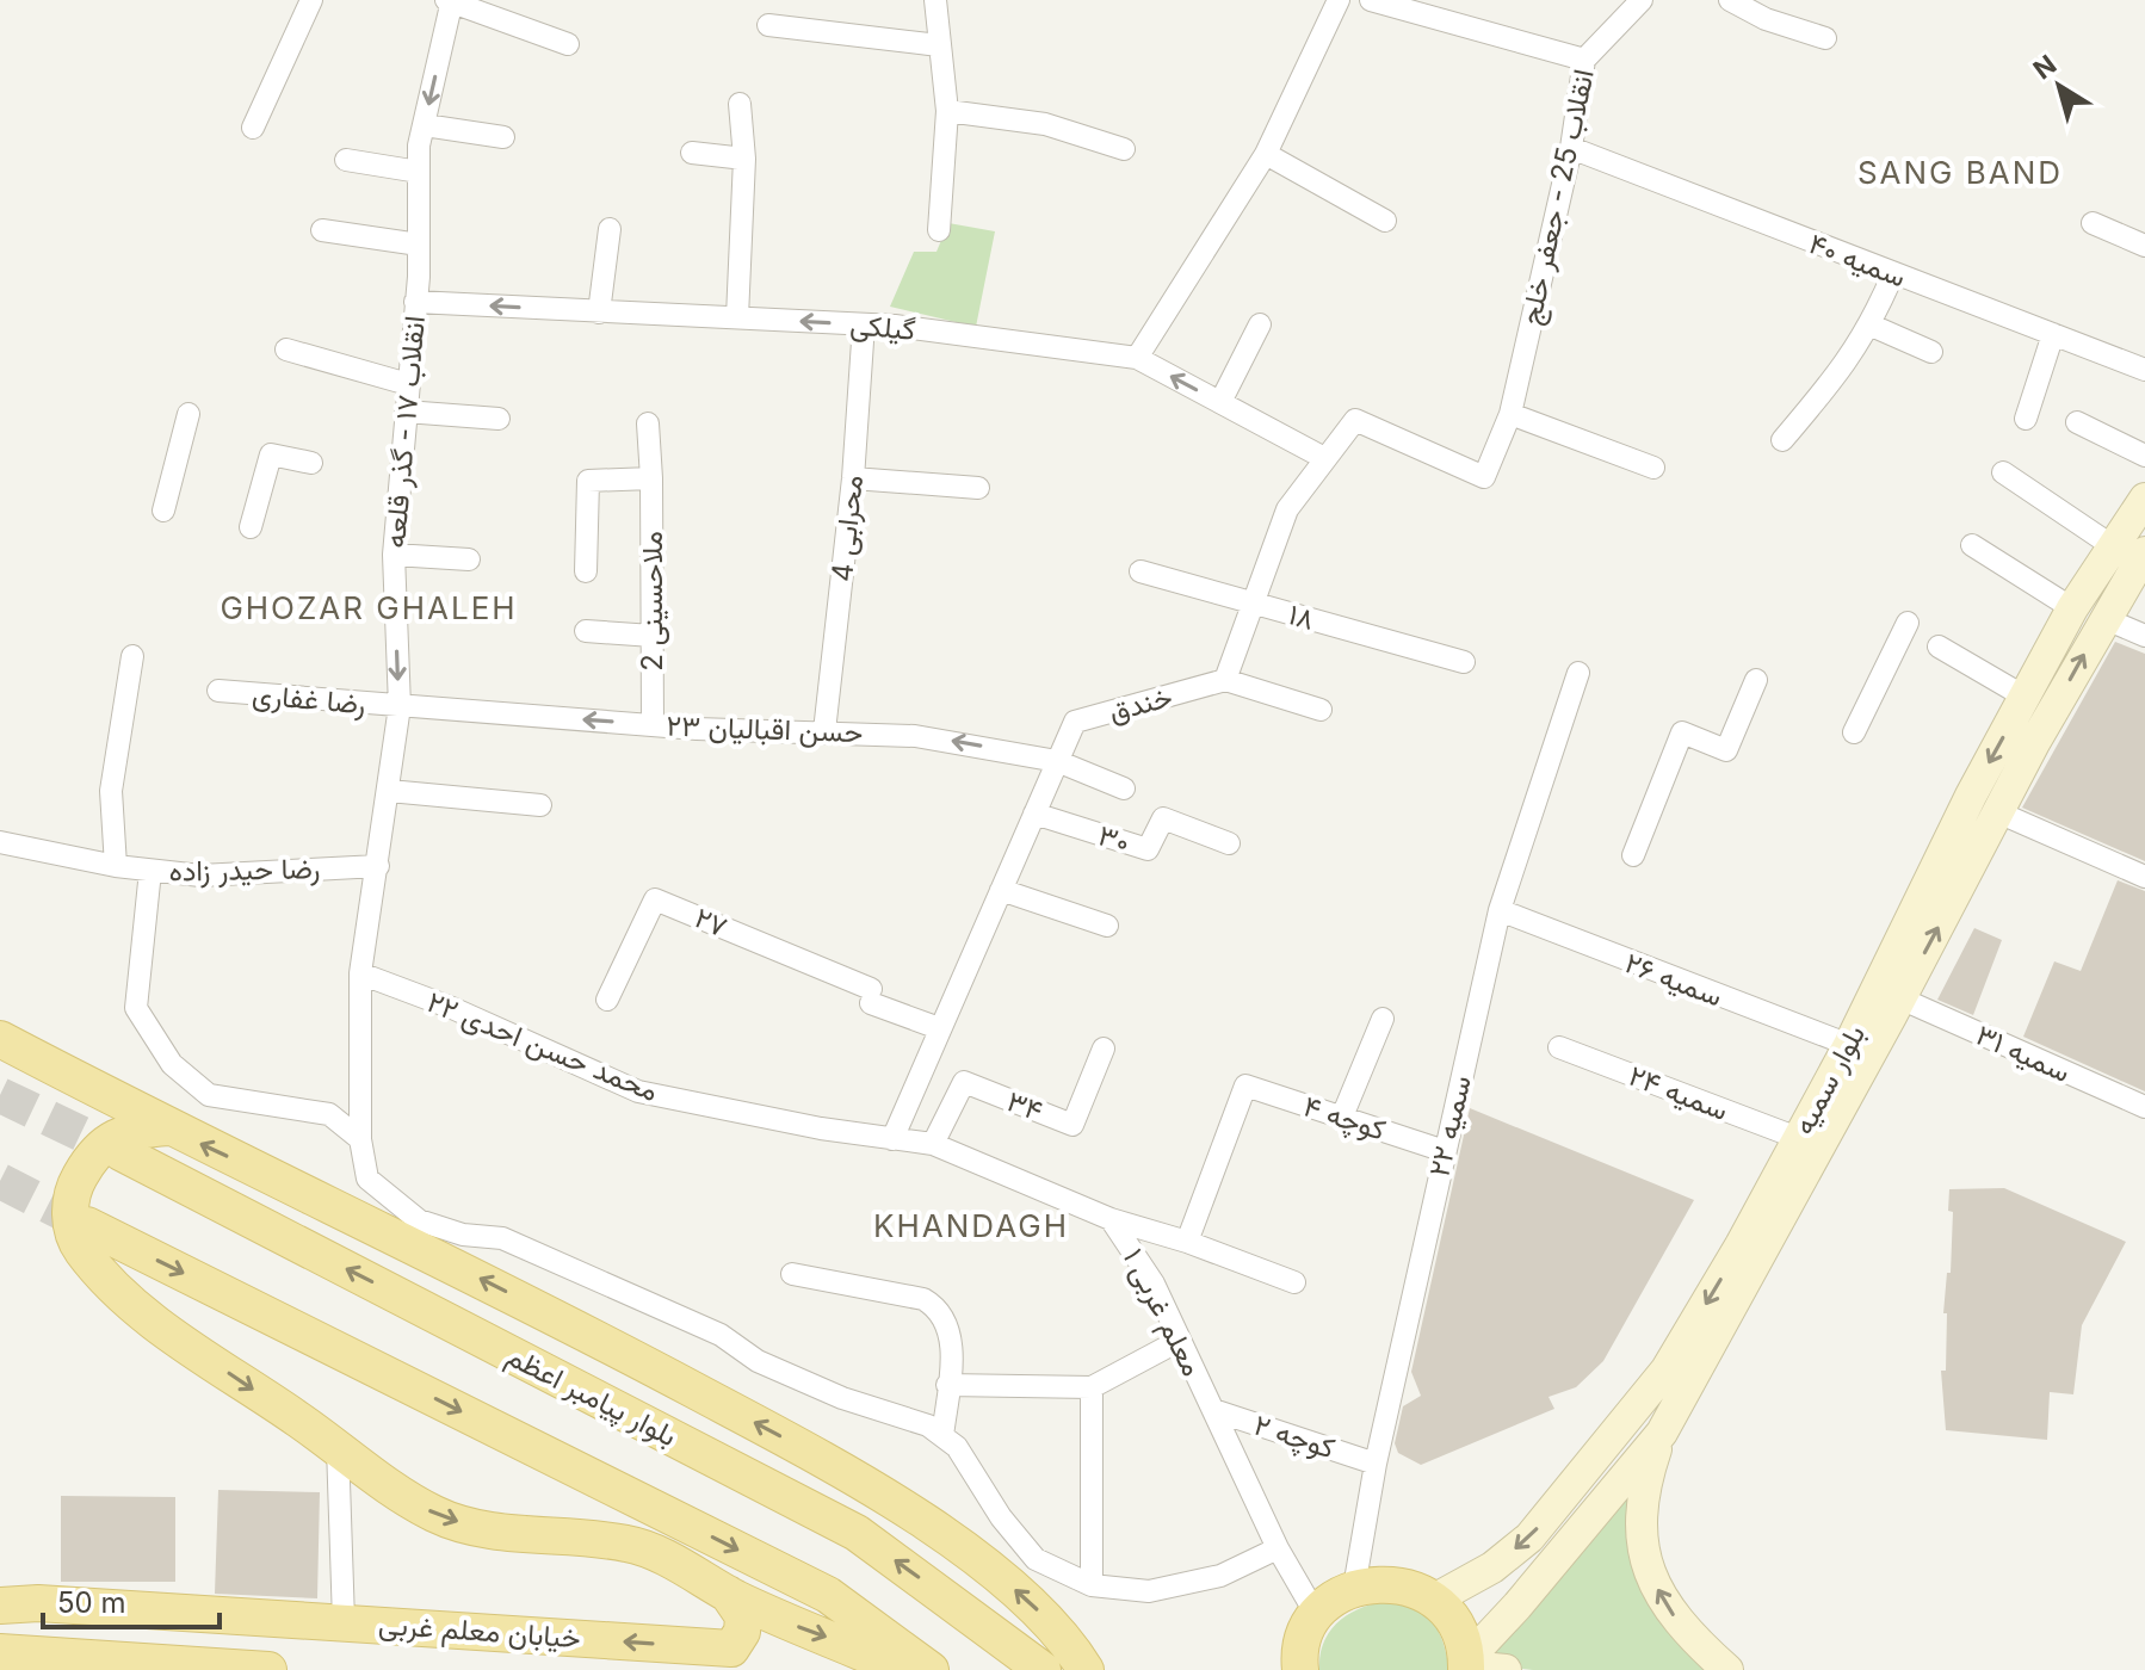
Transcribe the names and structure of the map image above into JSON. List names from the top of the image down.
{
  "streets": {
    "main road": ["بلوار سمیه", "بلوار پیامبر اعظم", "خیابان معلم غربی"],
    "street": [
      "انقلاب 25 - جعفر خلج",
      "سمیه ۴۰",
      "گیلکی",
      "انقلاب ۱۷ - گذر قلعه",
      "محرابی 4",
      "ملاحسینی 2",
      "۱۸",
      "رضا غفاری",
      "خندق",
      "۲۳ حسن اقبالیان",
      "۳۰",
      "رضا حیدر زاده",
      "۲۷",
      "سمیه ۲۶",
      "۲۲ محمد حسن احدی",
      "سمیه ۳۱",
      "سمیه ۲۴",
      "۳۴",
      "کوچه ۴",
      "سمیه ۲۲",
      "معلم غربی ۱",
      "کوچه ۲"
    ]
  },
  "crossings": [
    ["انقلاب 25 - جعفر خلج", "سمیه ۴۰"],
    ["انقلاب 25 - جعفر خلج", "گیلکی"],
    ["گیلکی", "انقلاب ۱۷ - گذر قلعه"],
    ["گیلکی", "محرابی 4"],
    ["انقلاب ۱۷ - گذر قلعه", "رضا غفاری"],
    ["انقلاب ۱۷ - گذر قلعه", "۲۳ حسن اقبالیان"],
    ["انقلاب ۱۷ - گذر قلعه", "رضا حیدر زاده"],
    ["محرابی 4", "۲۳ حسن اقبالیان"],
    ["ملاحسینی 2", "۲۳ حسن اقبالیان"],
    ["رضا غفاری", "۲۳ حسن اقبالیان"],
    ["خندق", "۲۳ حسن اقبالیان"],
    ["خندق", "۳۰"],
    ["خندق", "۲۷"],
    ["خندق", "۲۲ محمد حسن احدی"],
    ["خندق", "معلم غربی ۱"],
    ["سمیه ۲۶", "بلوار سمیه"],
    ["سمیه ۲۶", "سمیه ۲۲"],
    ["۲۲ محمد حسن احدی", "معلم غربی ۱"],
    ["سمیه ۳۱", "بلوار سمیه"],
    ["بلوار سمیه", "سمیه ۲۴"],
    ["۳۴", "معلم غربی ۱"],
    ["کوچه ۴", "سمیه ۲۲"],
    ["سمیه ۲۲", "کوچه ۲"],
    ["معلم غربی ۱", "کوچه ۲"]
  ],
  "districts": ["SANG BAND", "GHOZAR GHALEH", "KHANDAGH"],
  "scale_bar": "50 m",
  "north": "top left"
}
